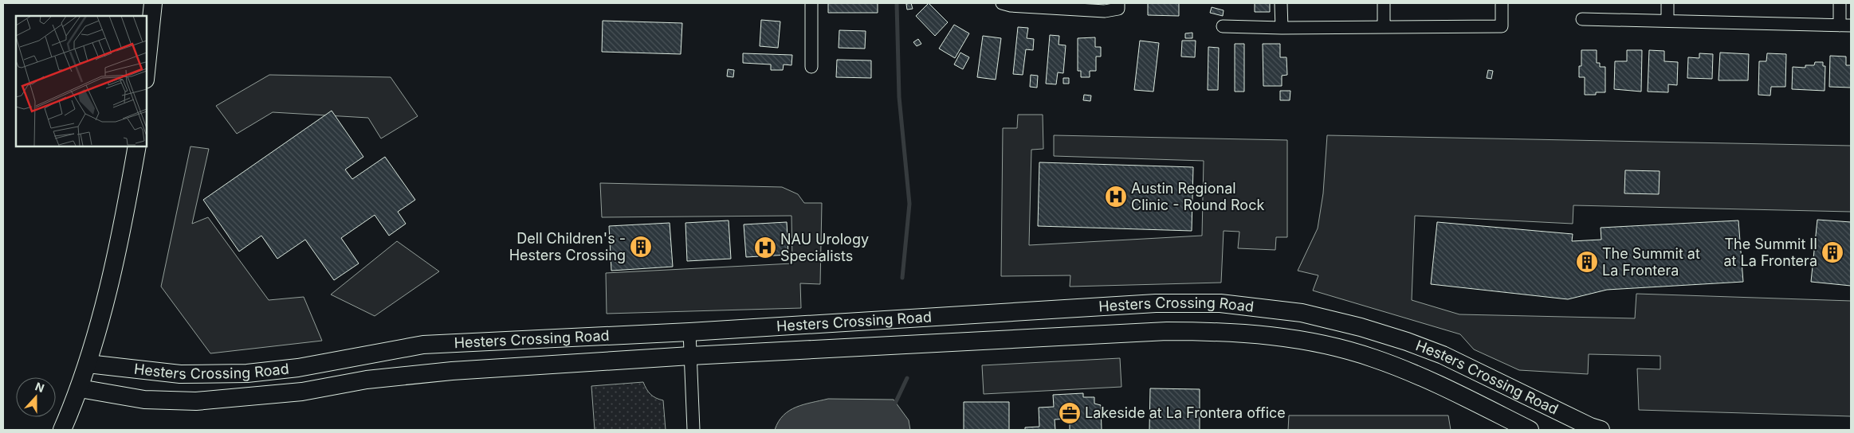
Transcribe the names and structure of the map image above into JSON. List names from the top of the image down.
{
  "streets": {
    "street": ["Hesters Crossing Road"]
  },
  "places": {
    "hospital": ["Austin Regional Clinic - Round Rock", "NAU Urology Specialists"],
    "building": ["Dell Children's - Hesters Crossing", "The Summit II at La Frontera", "The Summit at La Frontera"],
    "office": ["Lakeside at La Frontera office"]
  },
  "north": "top"
}
